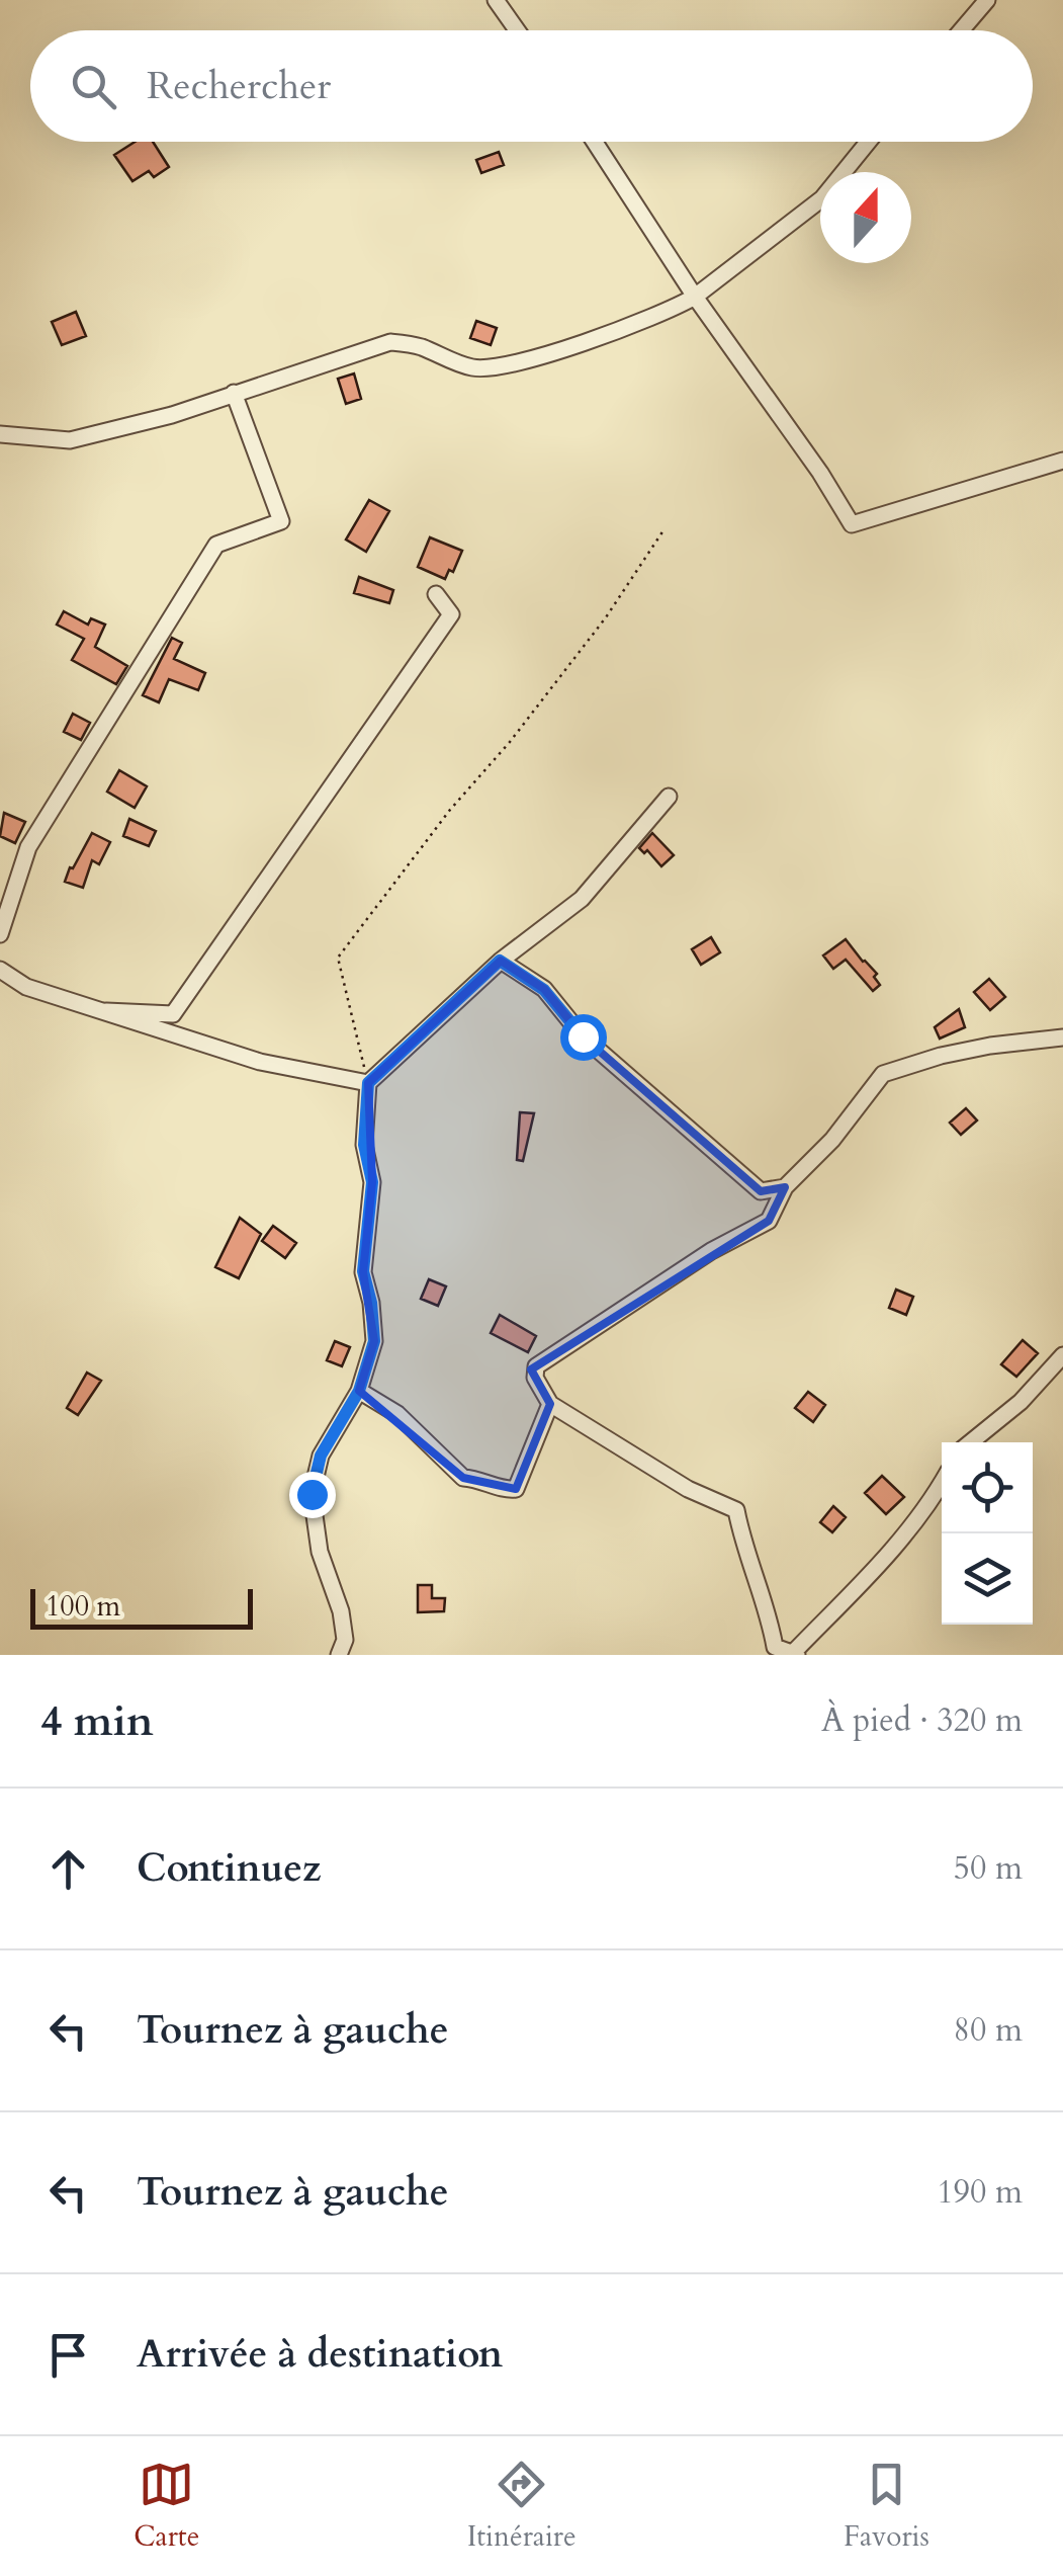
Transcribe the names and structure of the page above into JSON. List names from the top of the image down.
{
  "scale_bar": "100 m",
  "north": "top",
  "page": {
    "search": "Rechercher",
    "scale": "100 m",
    "heading": ["4 min", "À pied · 320 m"],
    "list": [
      ["Continuez", "50 m"],
      ["Tournez à gauche", "80 m"],
      ["Tournez à gauche", "190 m"],
      "Arrivée à destination"
    ],
    "nav": ["Carte", "Itinéraire", "Favoris"]
  }
}
